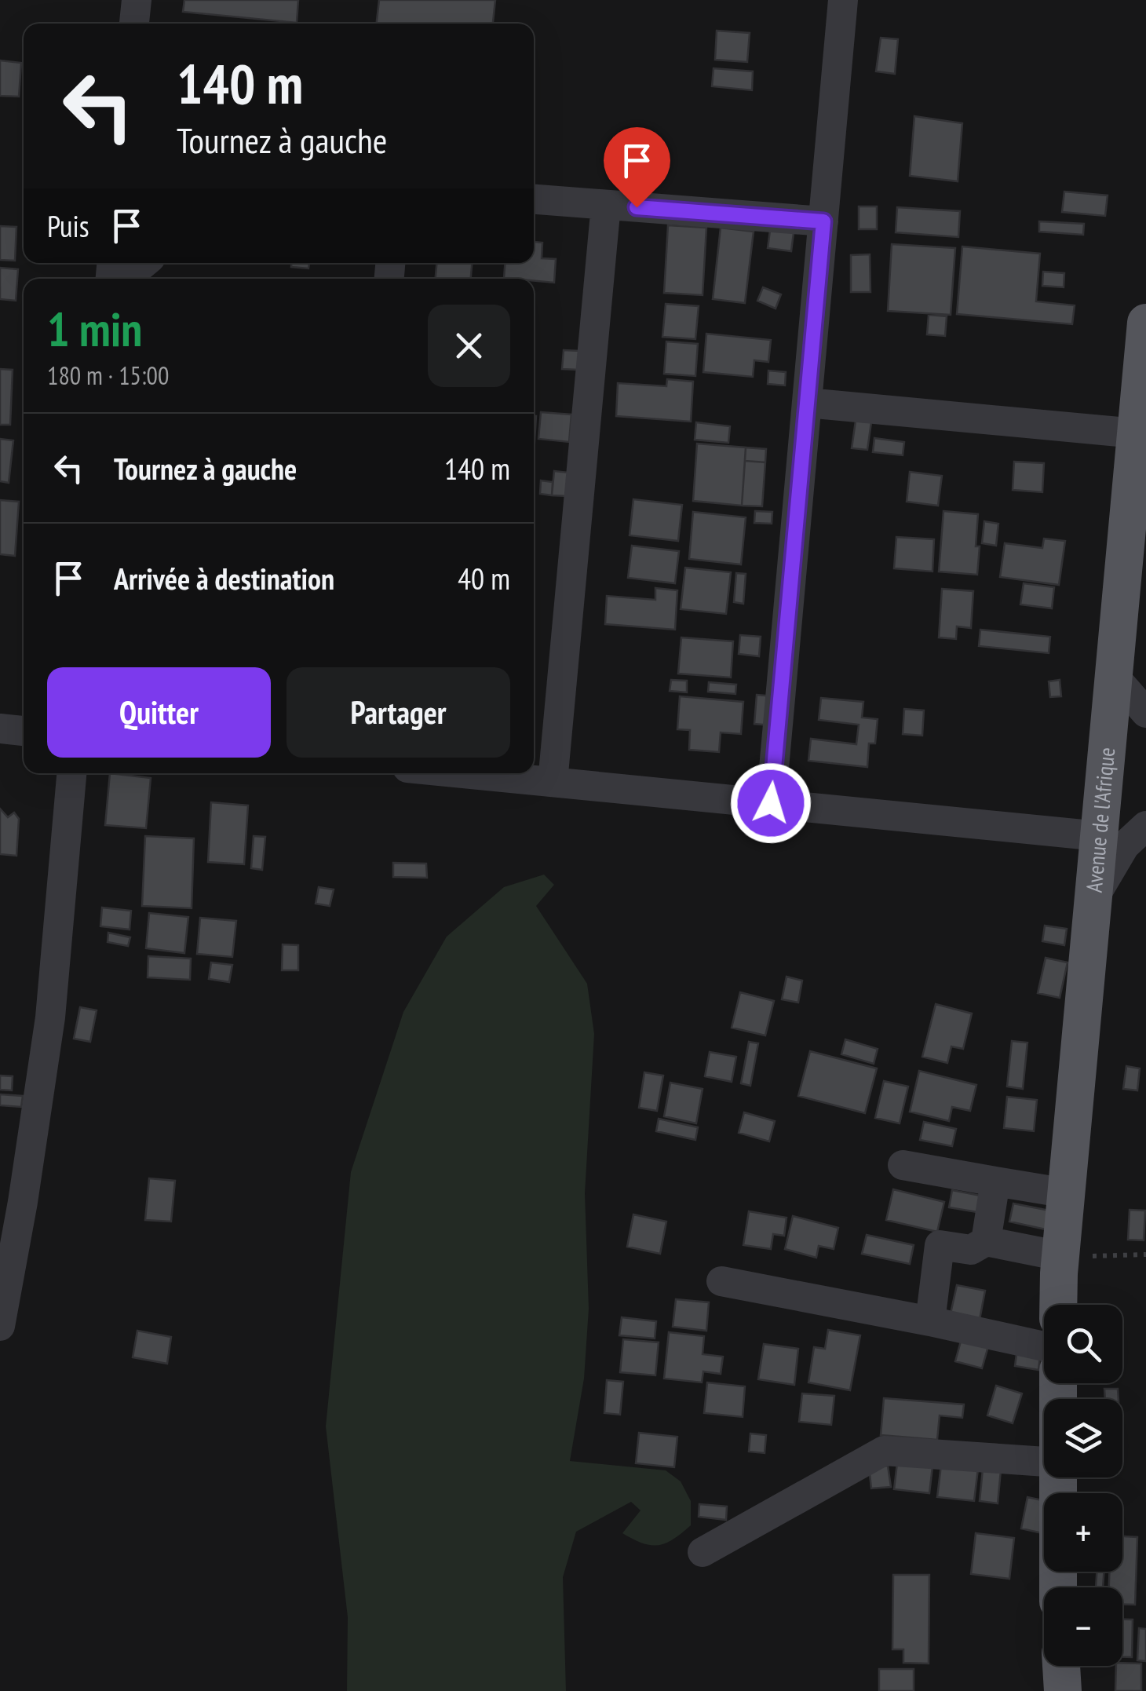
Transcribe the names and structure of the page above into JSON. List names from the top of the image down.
{
  "streets": {
    "main road": ["Avenue de l'Afrique"]
  },
  "page": {
    "turn": ["140 m", "Tournez à gauche"],
    "then": "Puis",
    "heading": ["1 min", "180 m · 15:00"],
    "list": [
      {
        "name": "Tournez à gauche",
        "value": "140 m"
      },
      {
        "name": "Arrivée à destination",
        "value": "40 m"
      }
    ],
    "buttons": ["Quitter", "Partager"],
    "map_buttons": ["+", "−"]
  }
}
